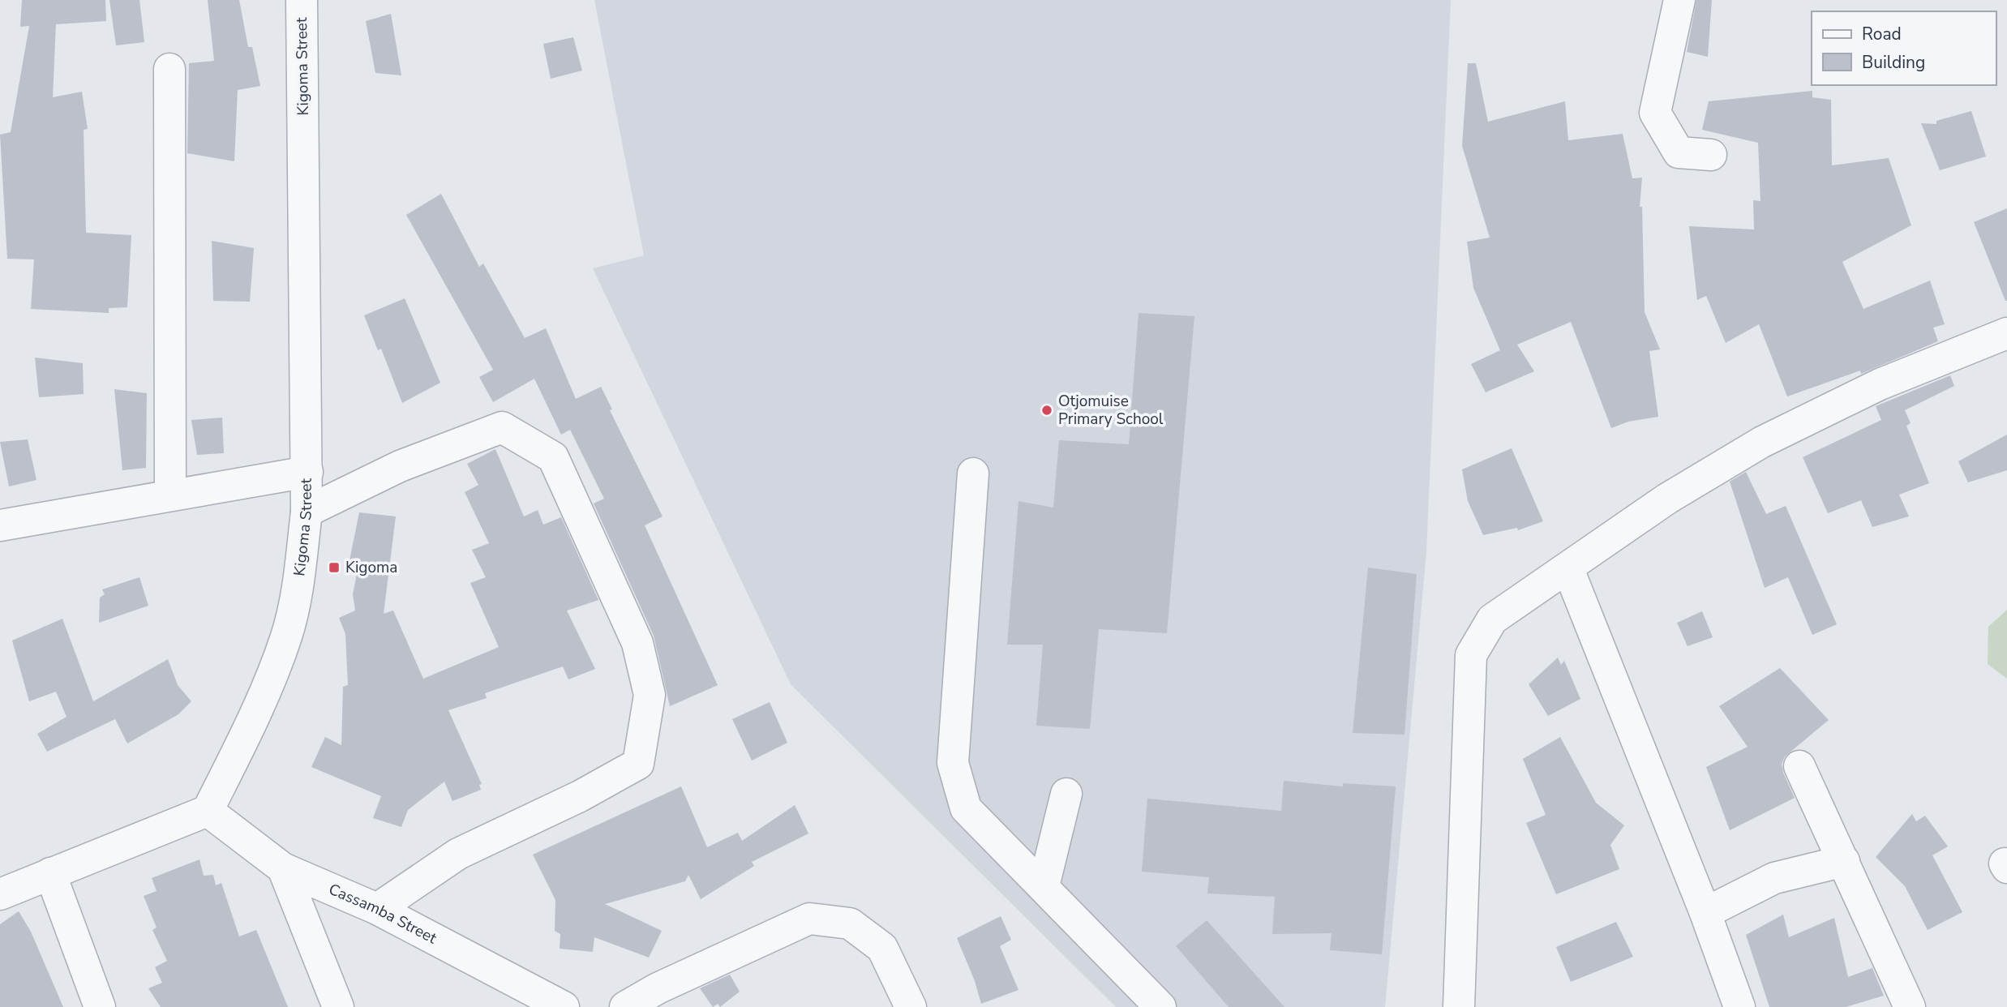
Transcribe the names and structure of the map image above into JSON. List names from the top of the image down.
{
  "streets": {
    "street": ["Kigoma Street", "Cassamba Street"]
  },
  "crossings": [
    ["Kigoma Street", "Cassamba Street"]
  ],
  "places": {
    "other": ["Otjomuise Primary School"],
    "transit": ["Kigoma"]
  },
  "legend": ["Road", "Building"]
}
